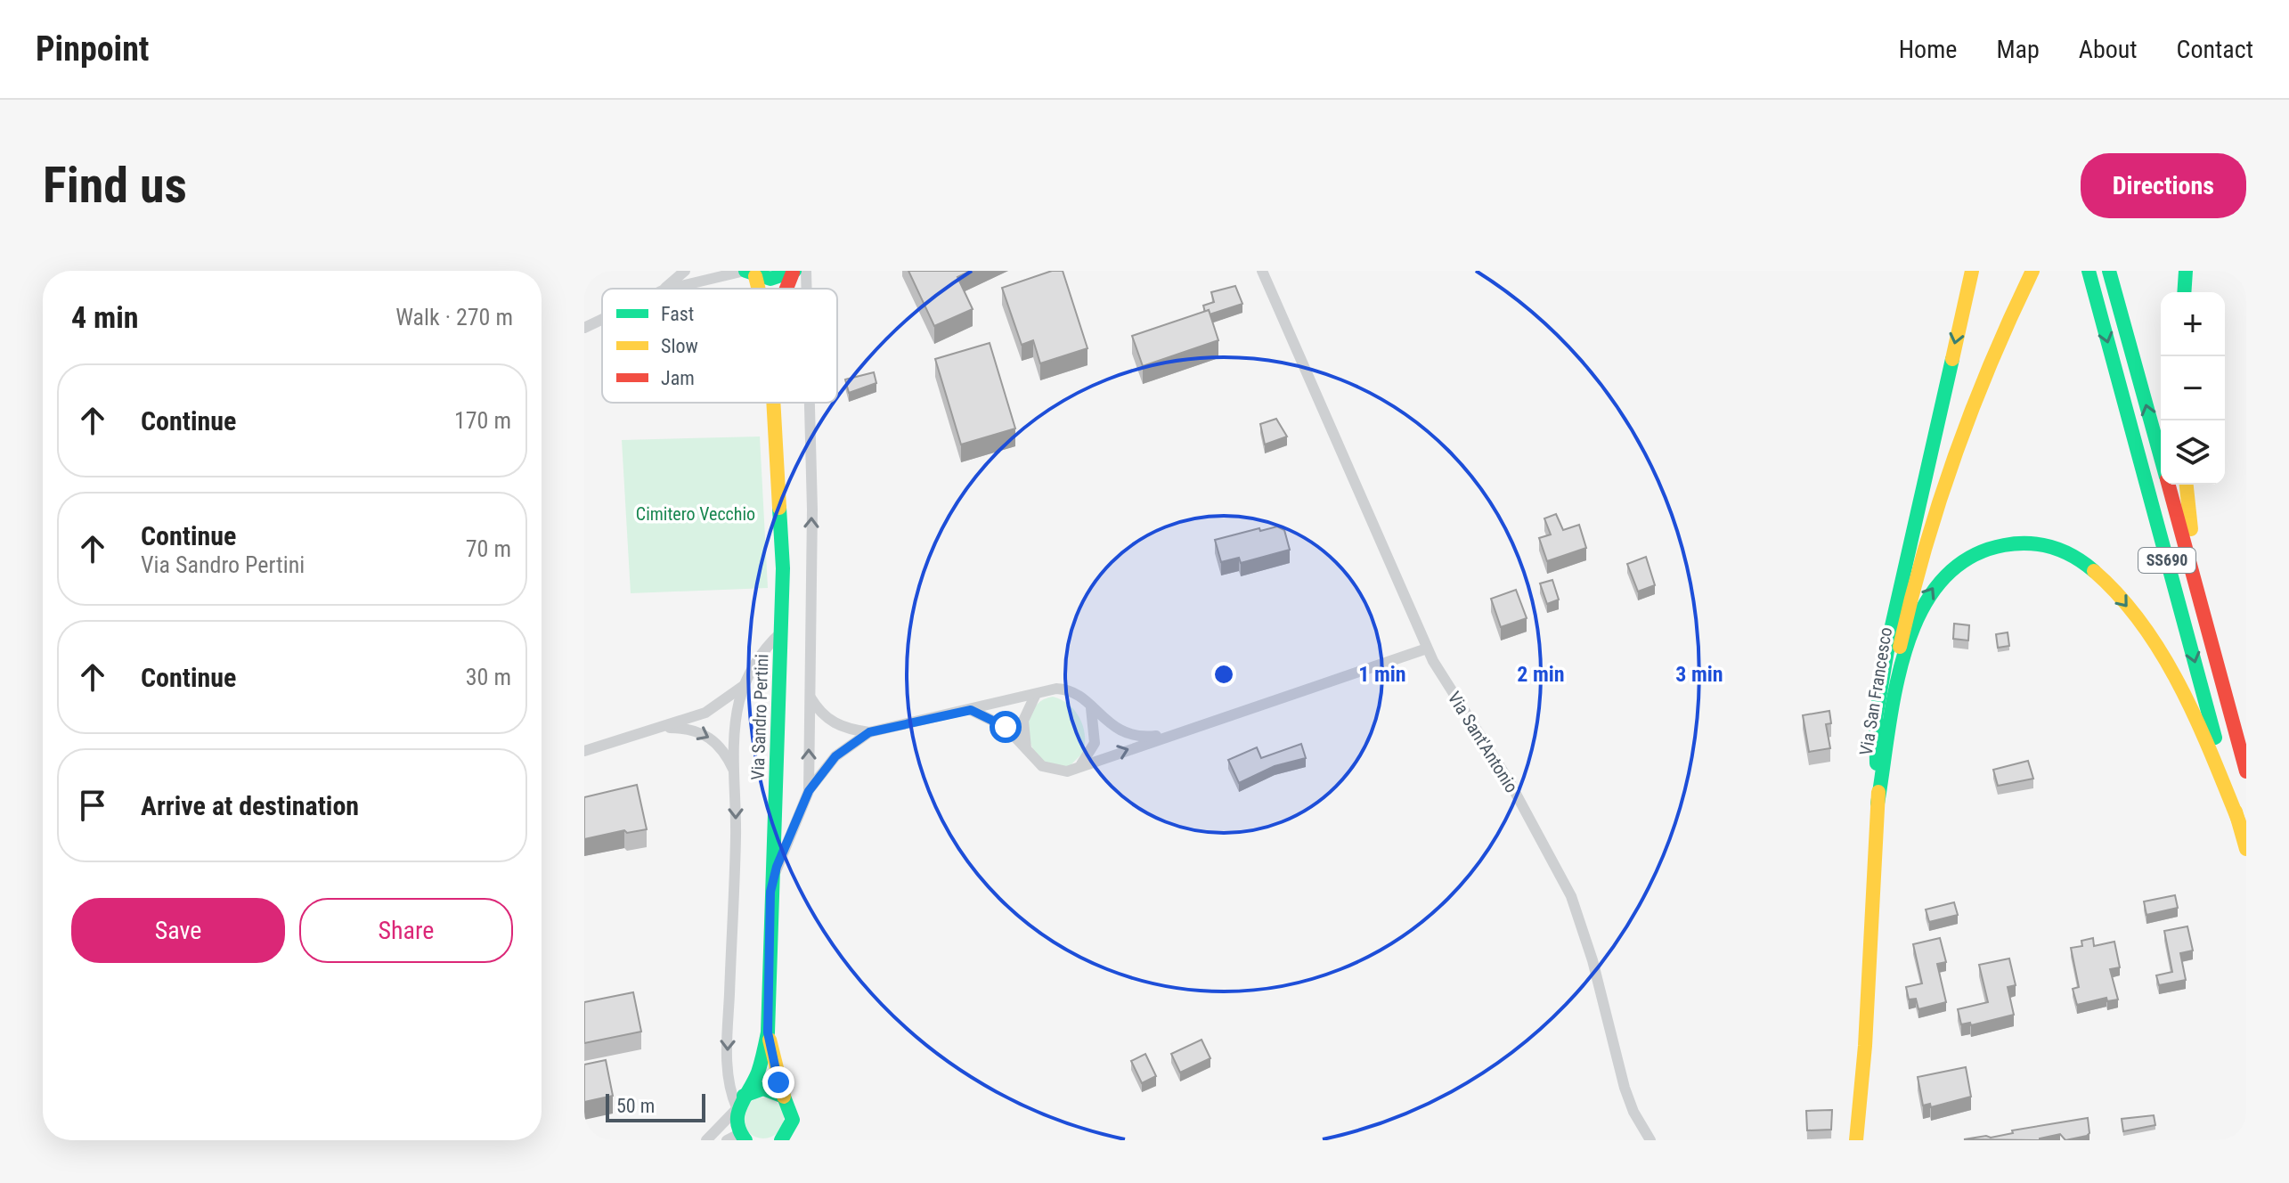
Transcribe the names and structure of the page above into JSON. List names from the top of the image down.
{
  "streets": {
    "main road": ["SS690", "Via San Francesco", "Via Sandro Pertini"],
    "street": ["Via Sant'Antonio"]
  },
  "parks": ["Cimitero Vecchio"],
  "legend": ["Fast", "Slow", "Jam"],
  "scale_bar": "50 m",
  "page": {
    "header": "Pinpoint",
    "nav": [
      "Home",
      "Map",
      "About",
      "Contact"
    ],
    "buttons": [
      "Directions",
      ["Save", "Share"]
    ],
    "title": "Find us",
    "heading": ["4 min", "Walk · 270 m"],
    "map_buttons": ["+", "−"],
    "list": [
      ["Continue", "170 m"],
      ["Continue", "Via Sandro Pertini", "70 m"],
      ["Continue", "30 m"],
      "Arrive at destination"
    ],
    "scale": "50 m"
  },
  "rings": ["1 min", "2 min", "3 min"]
}
